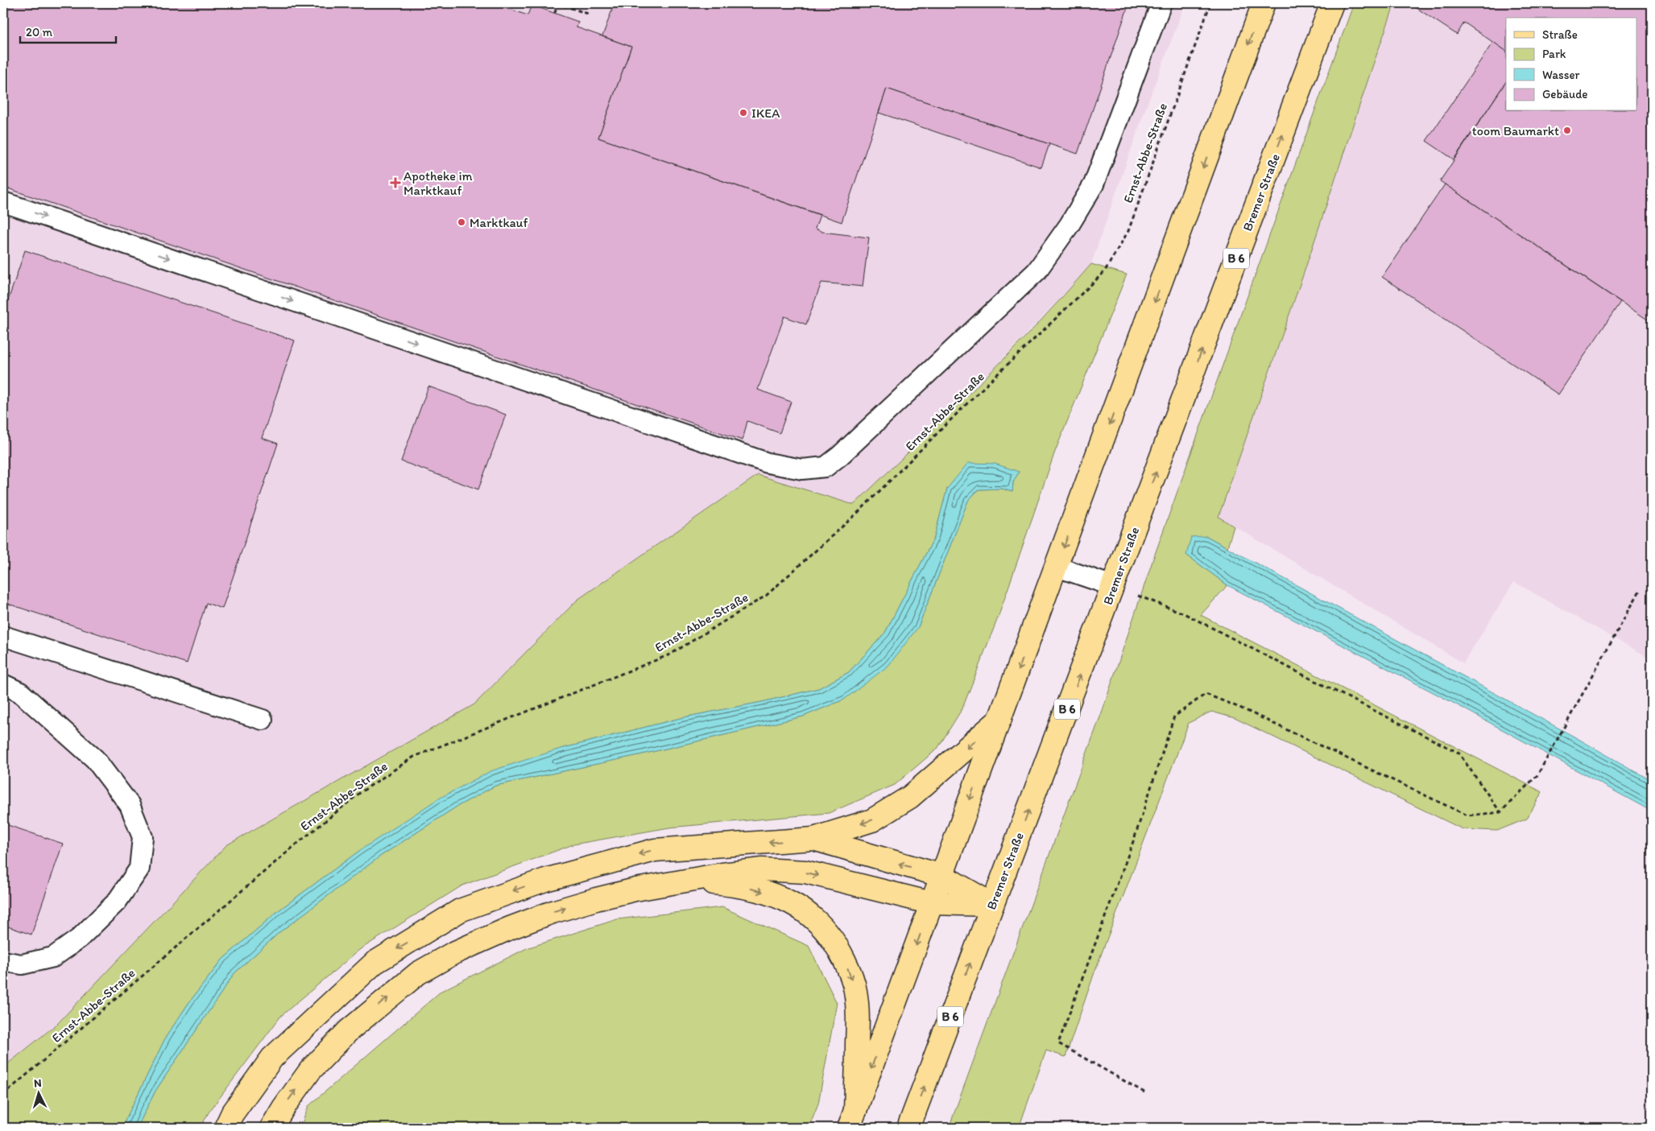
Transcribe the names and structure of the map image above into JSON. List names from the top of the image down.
{
  "streets": {
    "main road": ["Bremer Straße", "B 6"],
    "path": ["Ernst-Abbe-Straße"]
  },
  "places": {
    "other": ["IKEA", "toom Baumarkt", "Marktkauf"],
    "health": ["Apotheke im Marktkauf"]
  },
  "legend": [
    "Straße",
    "Park",
    "Wasser",
    "Gebäude"
  ],
  "scale_bar": "20 m",
  "north": "top"
}
